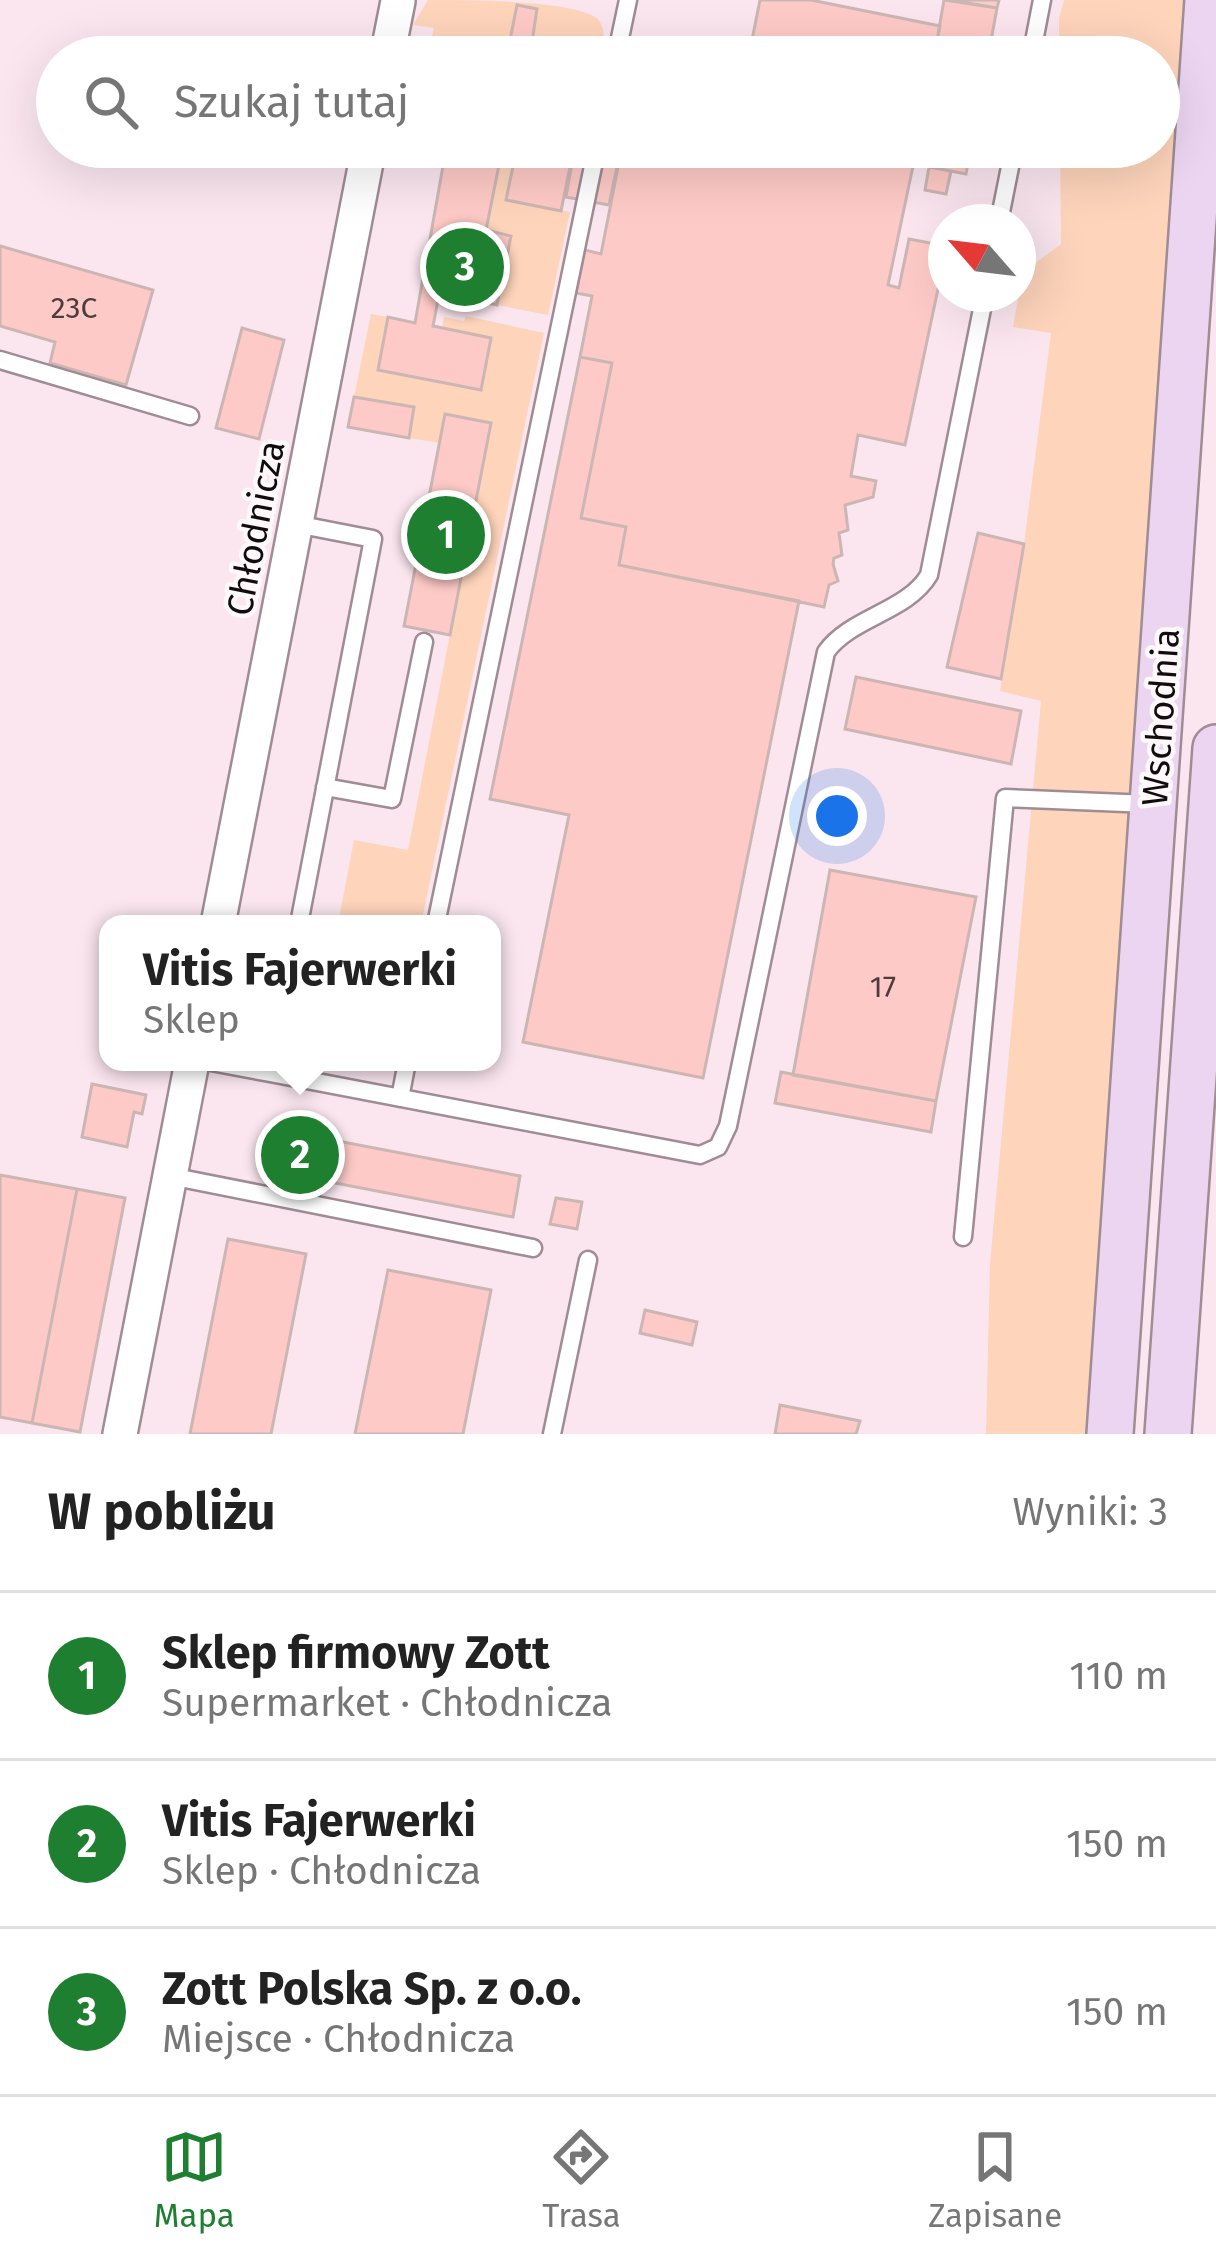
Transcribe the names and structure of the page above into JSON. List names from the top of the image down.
{
  "streets": {
    "street": ["Chłodnicza", "Wschodnia"]
  },
  "house_numbers": ["23C", "17"],
  "north": "top left",
  "page": {
    "search": "Szukaj tutaj",
    "pins": ["3", "1", "2"],
    "popup": ["Vitis Fajerwerki", "Sklep"],
    "heading": ["W pobliżu", "Wyniki: 3"],
    "list": [
      {
        "mark": "1",
        "name": "Sklep firmowy Zott",
        "note": "Supermarket · Chłodnicza",
        "value": "110 m"
      },
      {
        "mark": "2",
        "name": "Vitis Fajerwerki",
        "note": "Sklep · Chłodnicza",
        "value": "150 m"
      },
      {
        "mark": "3",
        "name": "Zott Polska Sp. z o.o.",
        "note": "Miejsce · Chłodnicza",
        "value": "150 m"
      }
    ],
    "nav": ["Mapa", "Trasa", "Zapisane"]
  }
}
